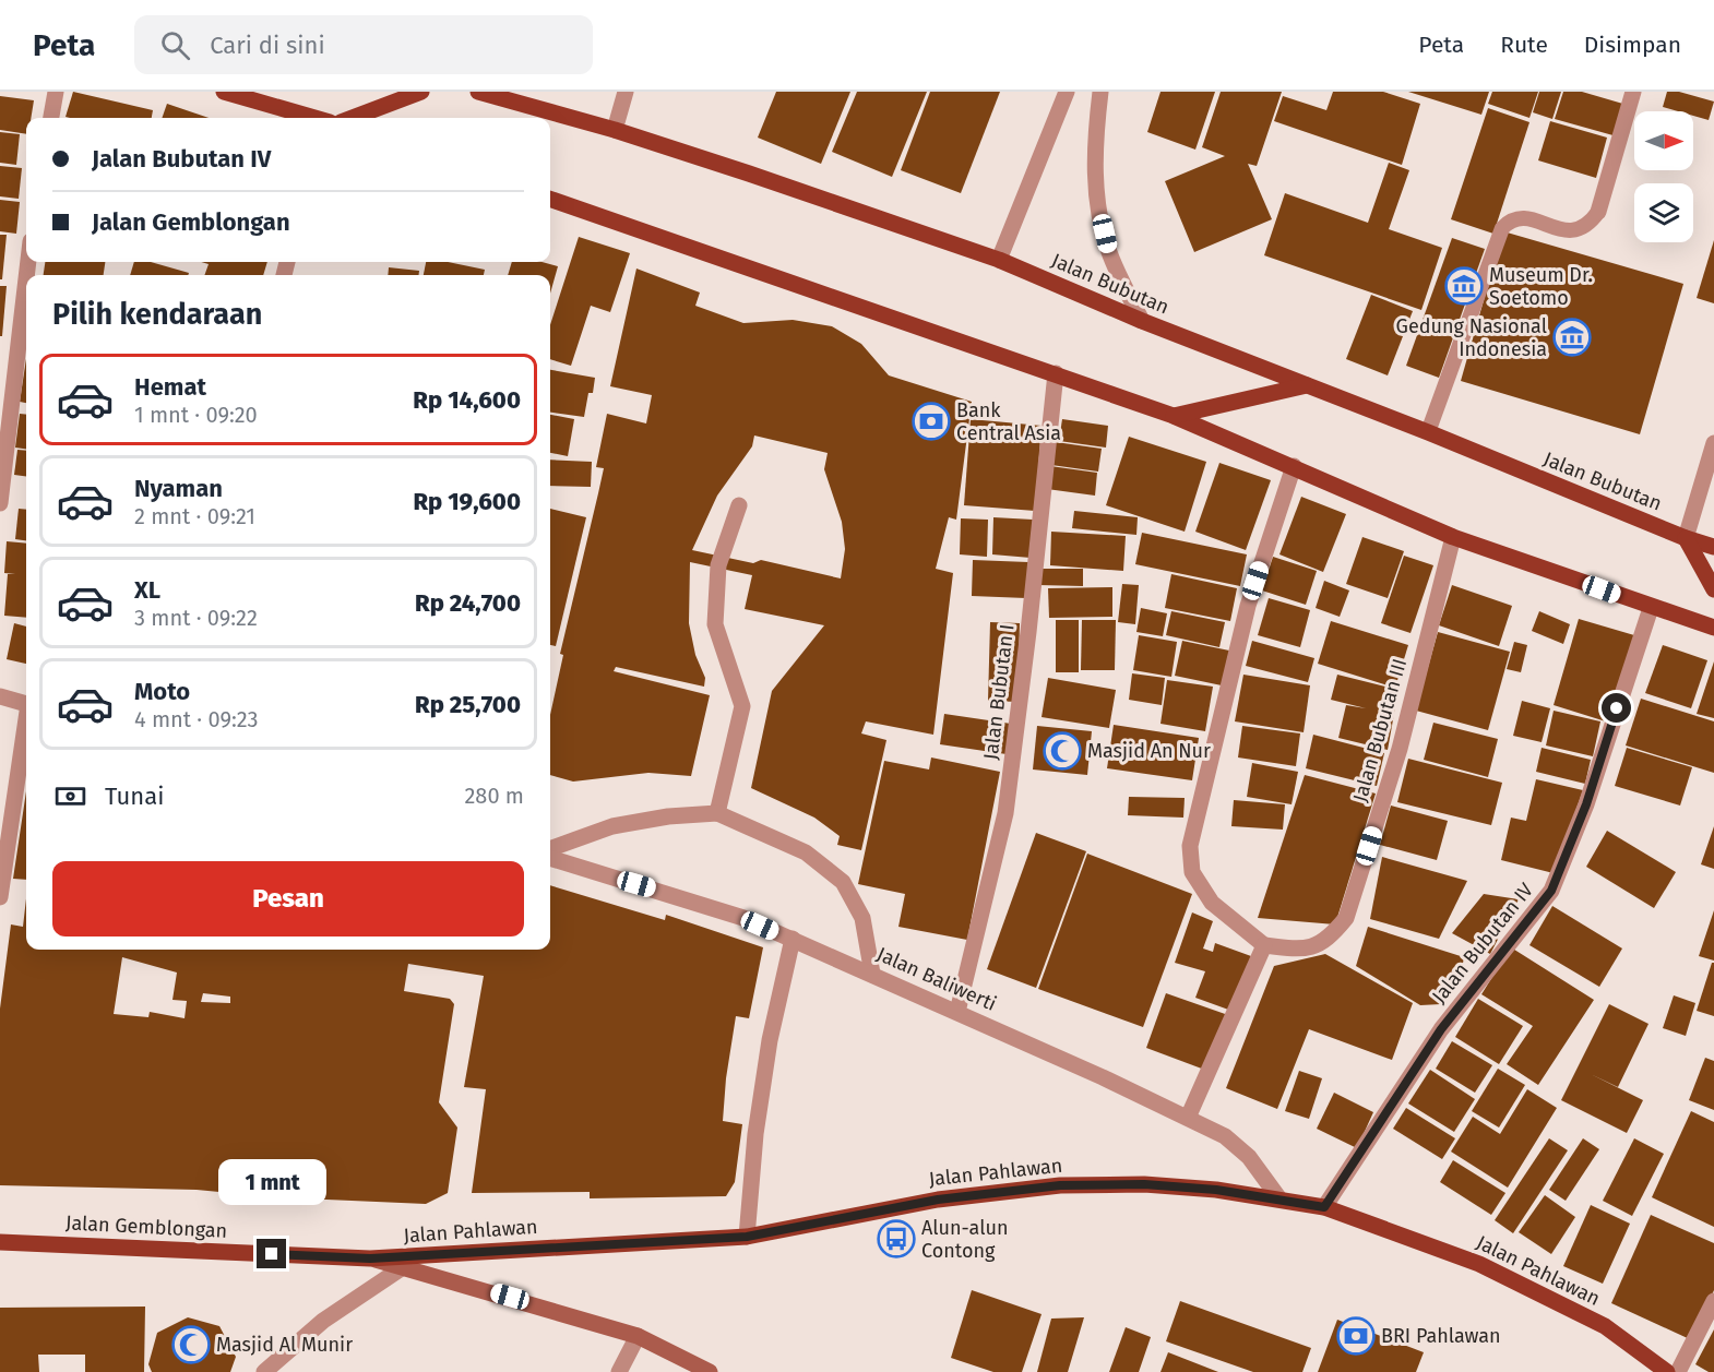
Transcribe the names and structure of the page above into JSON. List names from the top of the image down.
{
  "streets": {
    "main road": ["Jalan Bubutan", "Jalan Pahlawan", "Jalan Gemblongan"],
    "street": [
      "Jalan Bubutan I",
      "Jalan Bubutan III",
      "Jalan Bubutan IV",
      "Jalan Baliwerti"
    ]
  },
  "crossings": [
    ["Jalan Bubutan I", "Jalan Baliwerti"],
    ["Jalan Bubutan IV", "Jalan Pahlawan"],
    ["Jalan Baliwerti", "Jalan Pahlawan"],
    ["Jalan Pahlawan", "Jalan Gemblongan"]
  ],
  "places": {
    "museum": ["Museum Dr. Soetomo", "Gedung Nasional Indonesia"],
    "bank": ["Bank Central Asia", "BRI Pahlawan"],
    "mosque": ["Masjid An Nur", "Masjid Al Munir"],
    "bus stop": ["Alun-alun Contong"]
  },
  "north": "right",
  "page": {
    "header": "Peta",
    "search": "Cari di sini",
    "nav": ["Peta", "Rute", "Disimpan"],
    "banner": ["Jalan Bubutan IV", "Jalan Gemblongan"],
    "heading": "Pilih kendaraan",
    "list": [
      {
        "name": "Hemat",
        "note": "1 mnt · 09:20",
        "value": "Rp 14,600"
      },
      {
        "name": "Nyaman",
        "note": "2 mnt · 09:21",
        "value": "Rp 19,600"
      },
      {
        "name": "XL",
        "note": "3 mnt · 09:22",
        "value": "Rp 24,700"
      },
      {
        "name": "Moto",
        "note": "4 mnt · 09:23",
        "value": "Rp 25,700"
      }
    ],
    "pay": ["Tunai", "280 m"],
    "buttons": "Pesan",
    "bubble": "1 mnt"
  }
}
